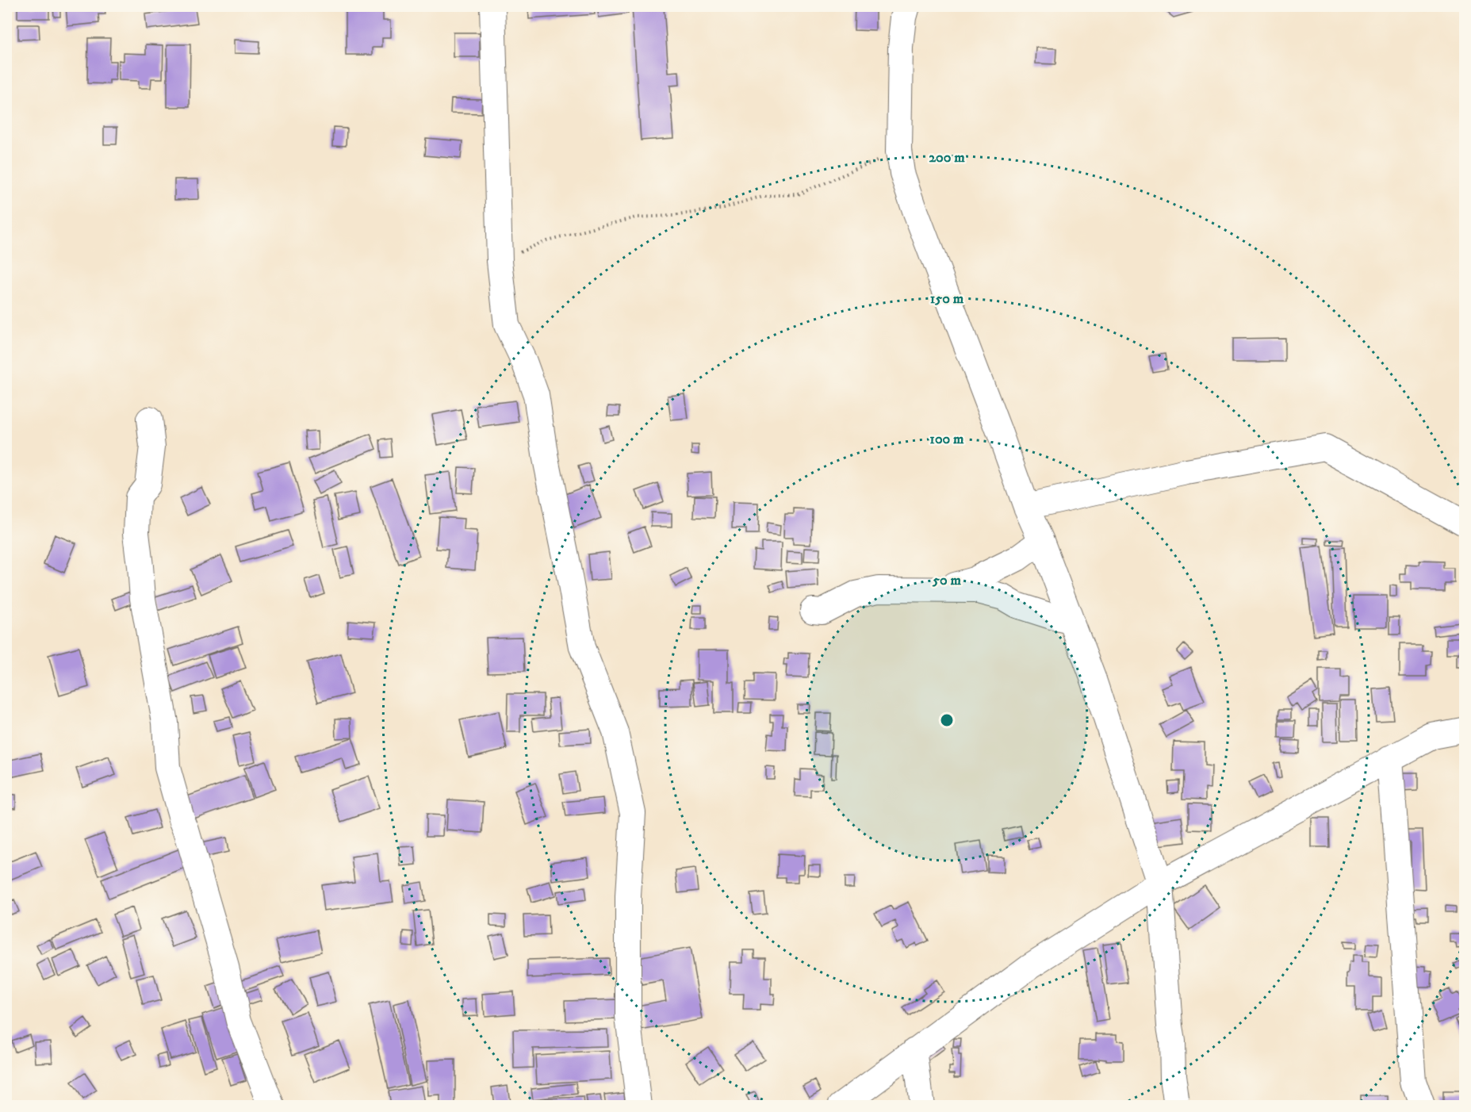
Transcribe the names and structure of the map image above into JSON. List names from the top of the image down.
{
  "rings": [
    "200 m",
    "150 m",
    "100 m",
    "50 m"
  ]
}
